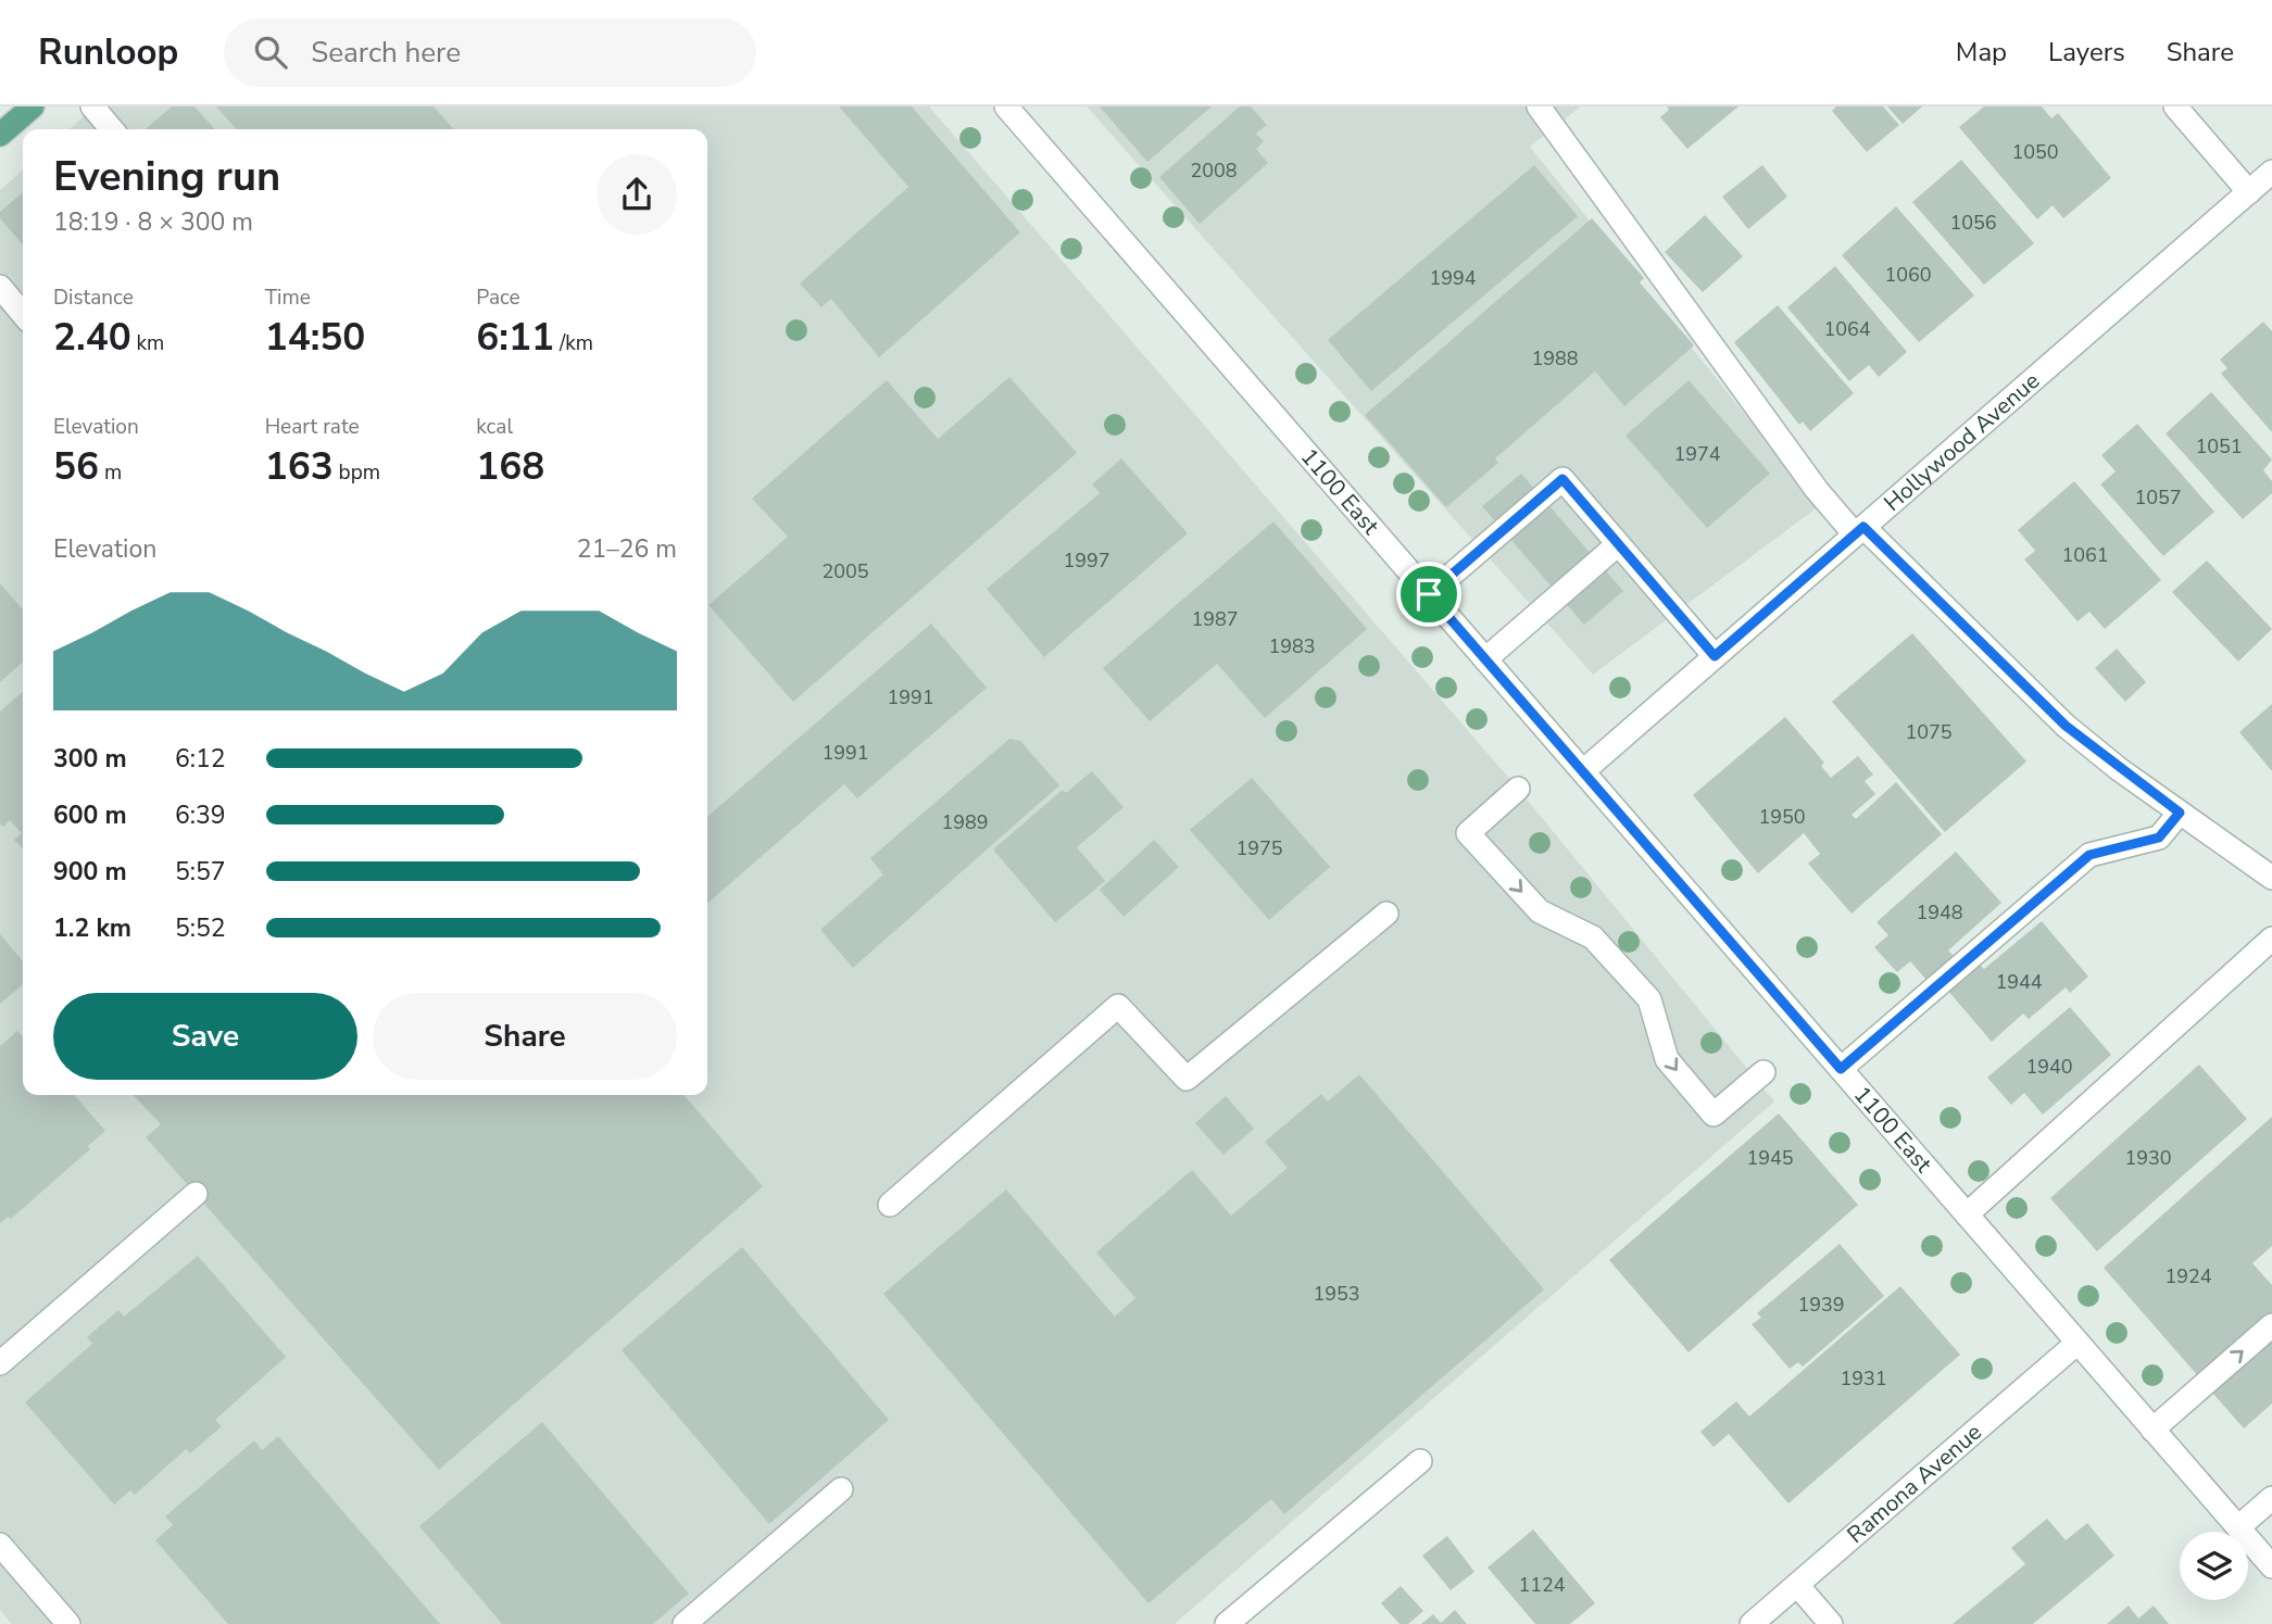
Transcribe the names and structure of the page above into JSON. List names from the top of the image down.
{
  "streets": {
    "street": ["Hollywood Avenue", "1100 East", "Ramona Avenue"]
  },
  "crossings": [
    ["Hollywood Avenue", "1100 East"],
    ["1100 East", "Ramona Avenue"]
  ],
  "house_numbers": [
    "1050",
    "2008",
    "1056",
    "1060",
    "1994",
    "1064",
    "1988",
    "1051",
    "1974",
    "1057",
    "1061",
    "1997",
    "2005",
    "1987",
    "1983",
    "1991",
    "1075",
    "1991",
    "1950",
    "1989",
    "1975",
    "1948",
    "1944",
    "1940",
    "1945",
    "1930",
    "1924",
    "1953",
    "1939",
    "1931",
    "1124"
  ],
  "page": {
    "header": "Runloop",
    "search": "Search here",
    "nav": ["Map", "Layers", "Share"],
    "heading": ["Evening run", "18:19 · 8 × 300 m"],
    "stats": [
      ["Distance", "2.40 km"],
      ["Time", "14:50"],
      ["Pace", "6:11 /km"],
      ["Elevation", "56 m"],
      ["Heart rate", "163 bpm"],
      ["kcal", "168"]
    ],
    "chart": ["Elevation", "21–26 m"],
    "list": [
      {
        "name": "300 m",
        "note": "6:12"
      },
      {
        "name": "600 m",
        "note": "6:39"
      },
      {
        "name": "900 m",
        "note": "5:57"
      },
      {
        "name": "1.2 km",
        "note": "5:52"
      }
    ],
    "buttons": ["Save", "Share"]
  }
}
